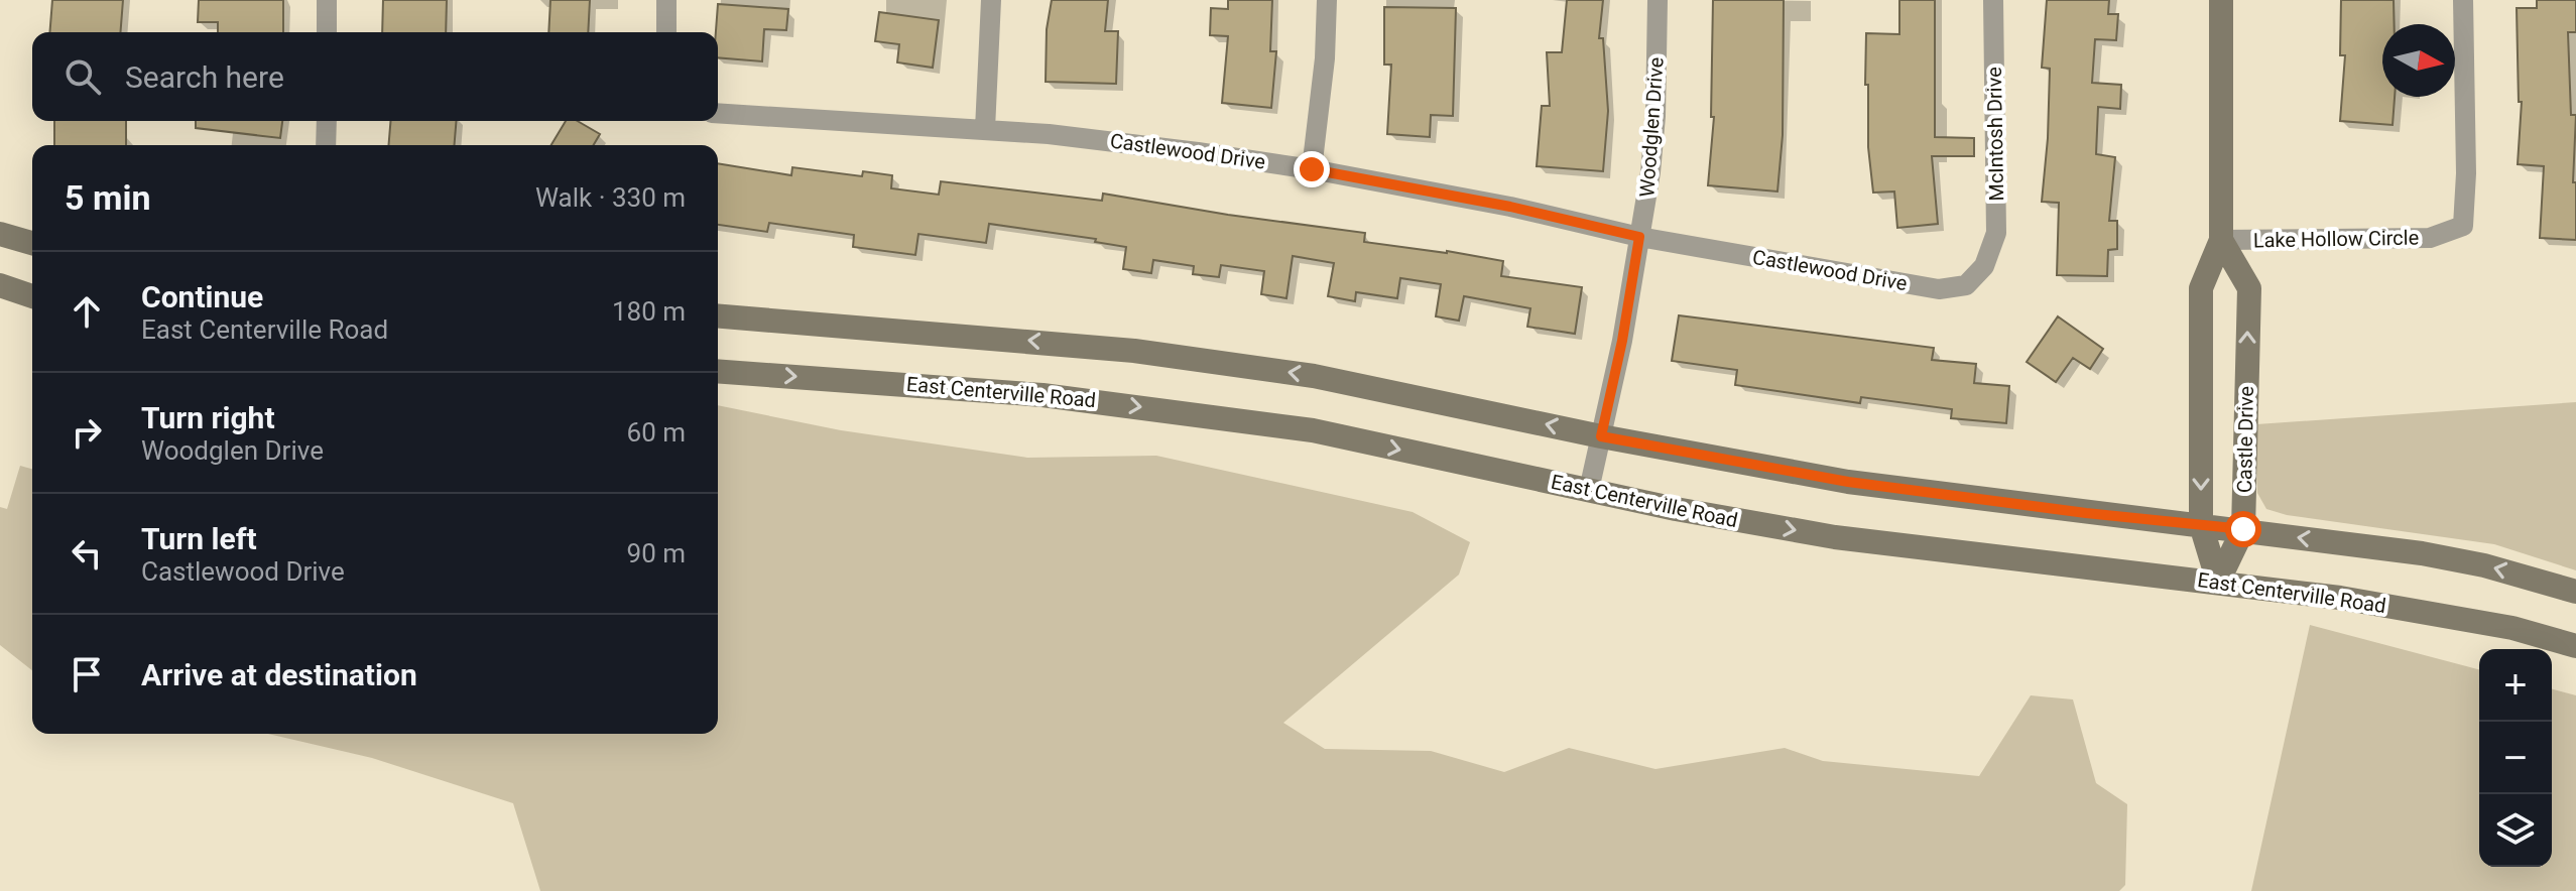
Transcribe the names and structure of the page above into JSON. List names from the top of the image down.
{
  "streets": {
    "main road": ["East Centerville Road", "Castle Drive"],
    "street": [
      "Woodglen Drive",
      "McIntosh Drive",
      "Castlewood Drive",
      "Lake Hollow Circle"
    ]
  },
  "crossings": [
    ["Woodglen Drive", "Castlewood Drive"],
    ["Woodglen Drive", "East Centerville Road"],
    ["McIntosh Drive", "Castlewood Drive"],
    ["Lake Hollow Circle", "Castle Drive"],
    ["East Centerville Road", "Castle Drive"]
  ],
  "north": "right",
  "page": {
    "search": "Search here",
    "heading": ["5 min", "Walk · 330 m"],
    "list": [
      ["Continue", "East Centerville Road", "180 m"],
      ["Turn right", "Woodglen Drive", "60 m"],
      ["Turn left", "Castlewood Drive", "90 m"],
      "Arrive at destination"
    ],
    "map_buttons": ["+", "−"]
  }
}
